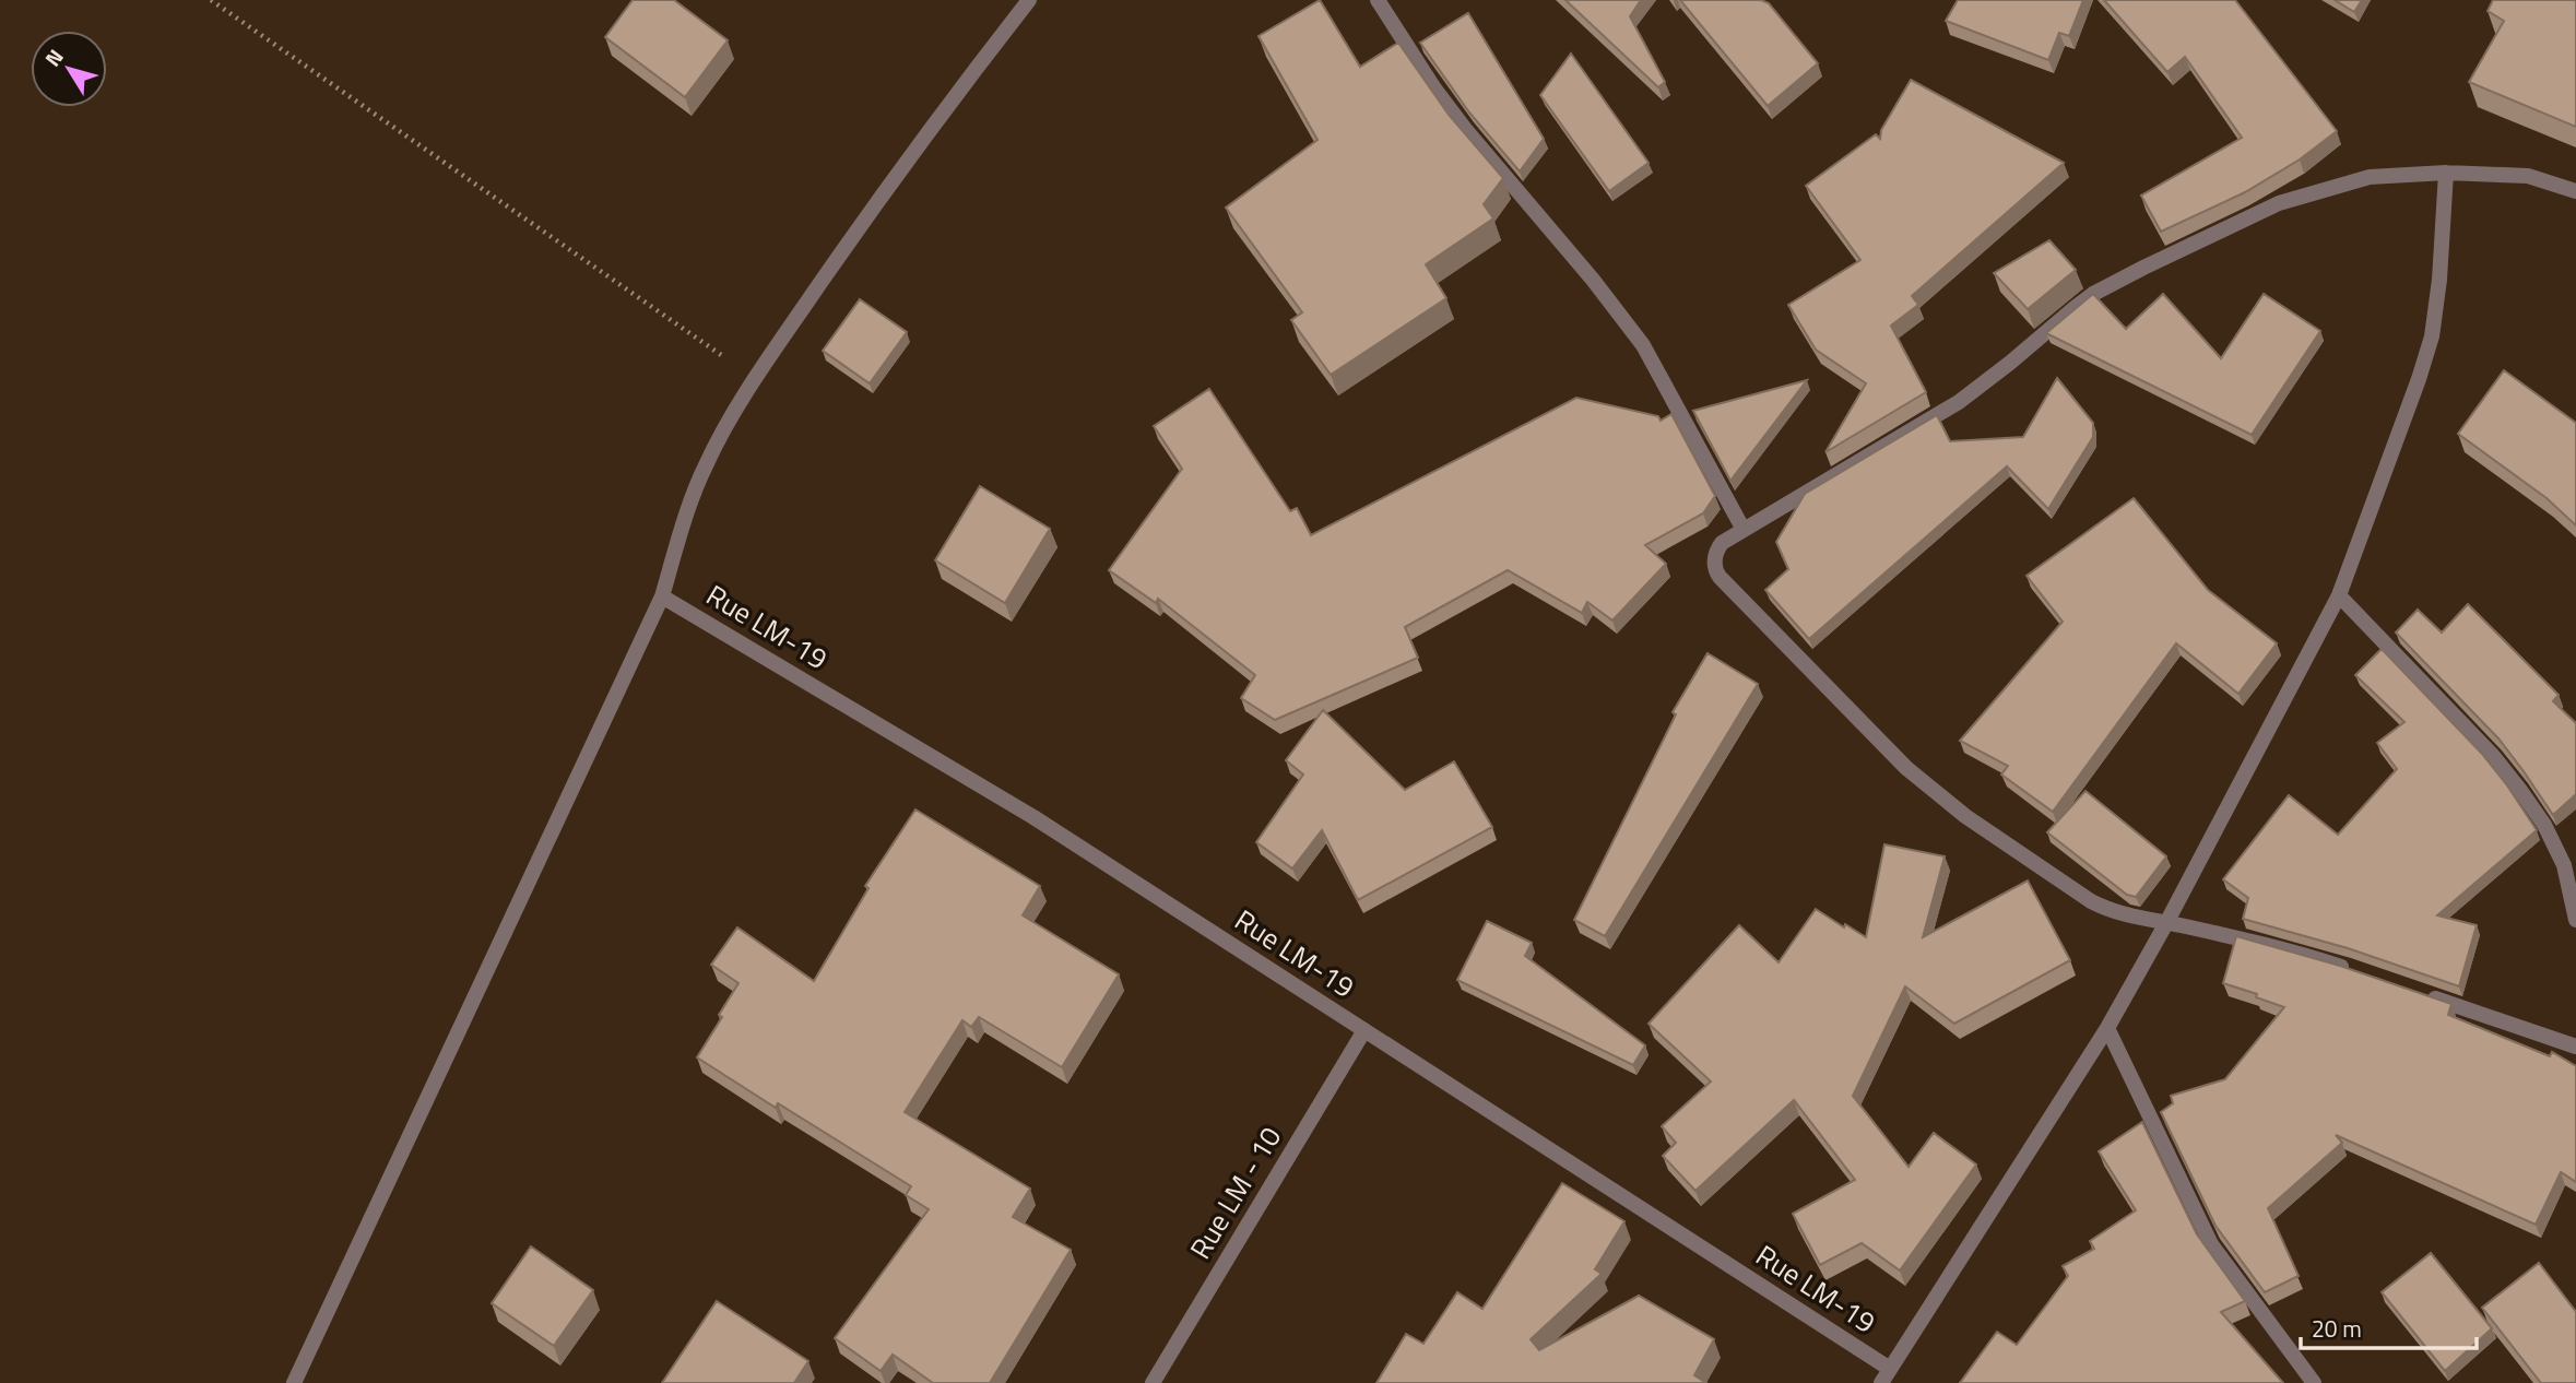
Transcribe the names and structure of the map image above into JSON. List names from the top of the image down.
{
  "streets": {
    "street": ["Rue LM-19", "Rue LM - 10"]
  },
  "crossings": [
    ["Rue LM-19", "Rue LM - 10"]
  ],
  "scale_bar": "20 m",
  "north": "top left"
}
